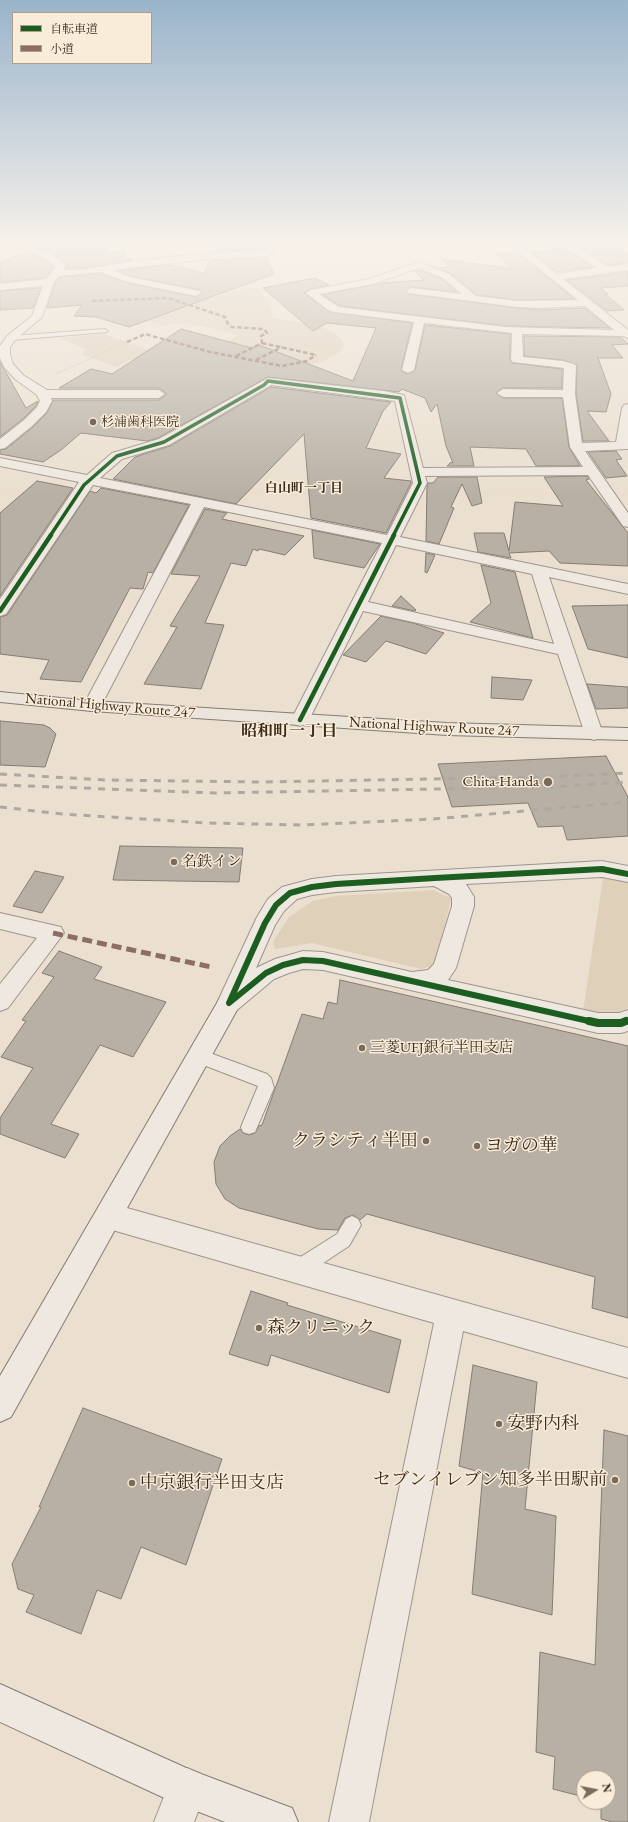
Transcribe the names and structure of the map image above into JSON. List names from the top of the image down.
{
  "streets": {
    "highway": ["National Highway Route 247"]
  },
  "districts": ["白山町一丁目", "昭和町一丁目"],
  "places": [
    "杉浦歯科医院",
    "Chita-Handa",
    "名鉄イン",
    "三菱UFJ銀行半田支店",
    "クラシティ半田",
    "ヨガの華",
    "森クリニック",
    "安野内科",
    "セブンイレブン知多半田駅前",
    "中京銀行半田支店"
  ],
  "legend": ["自転車道", "小道"],
  "north": "right"
}
